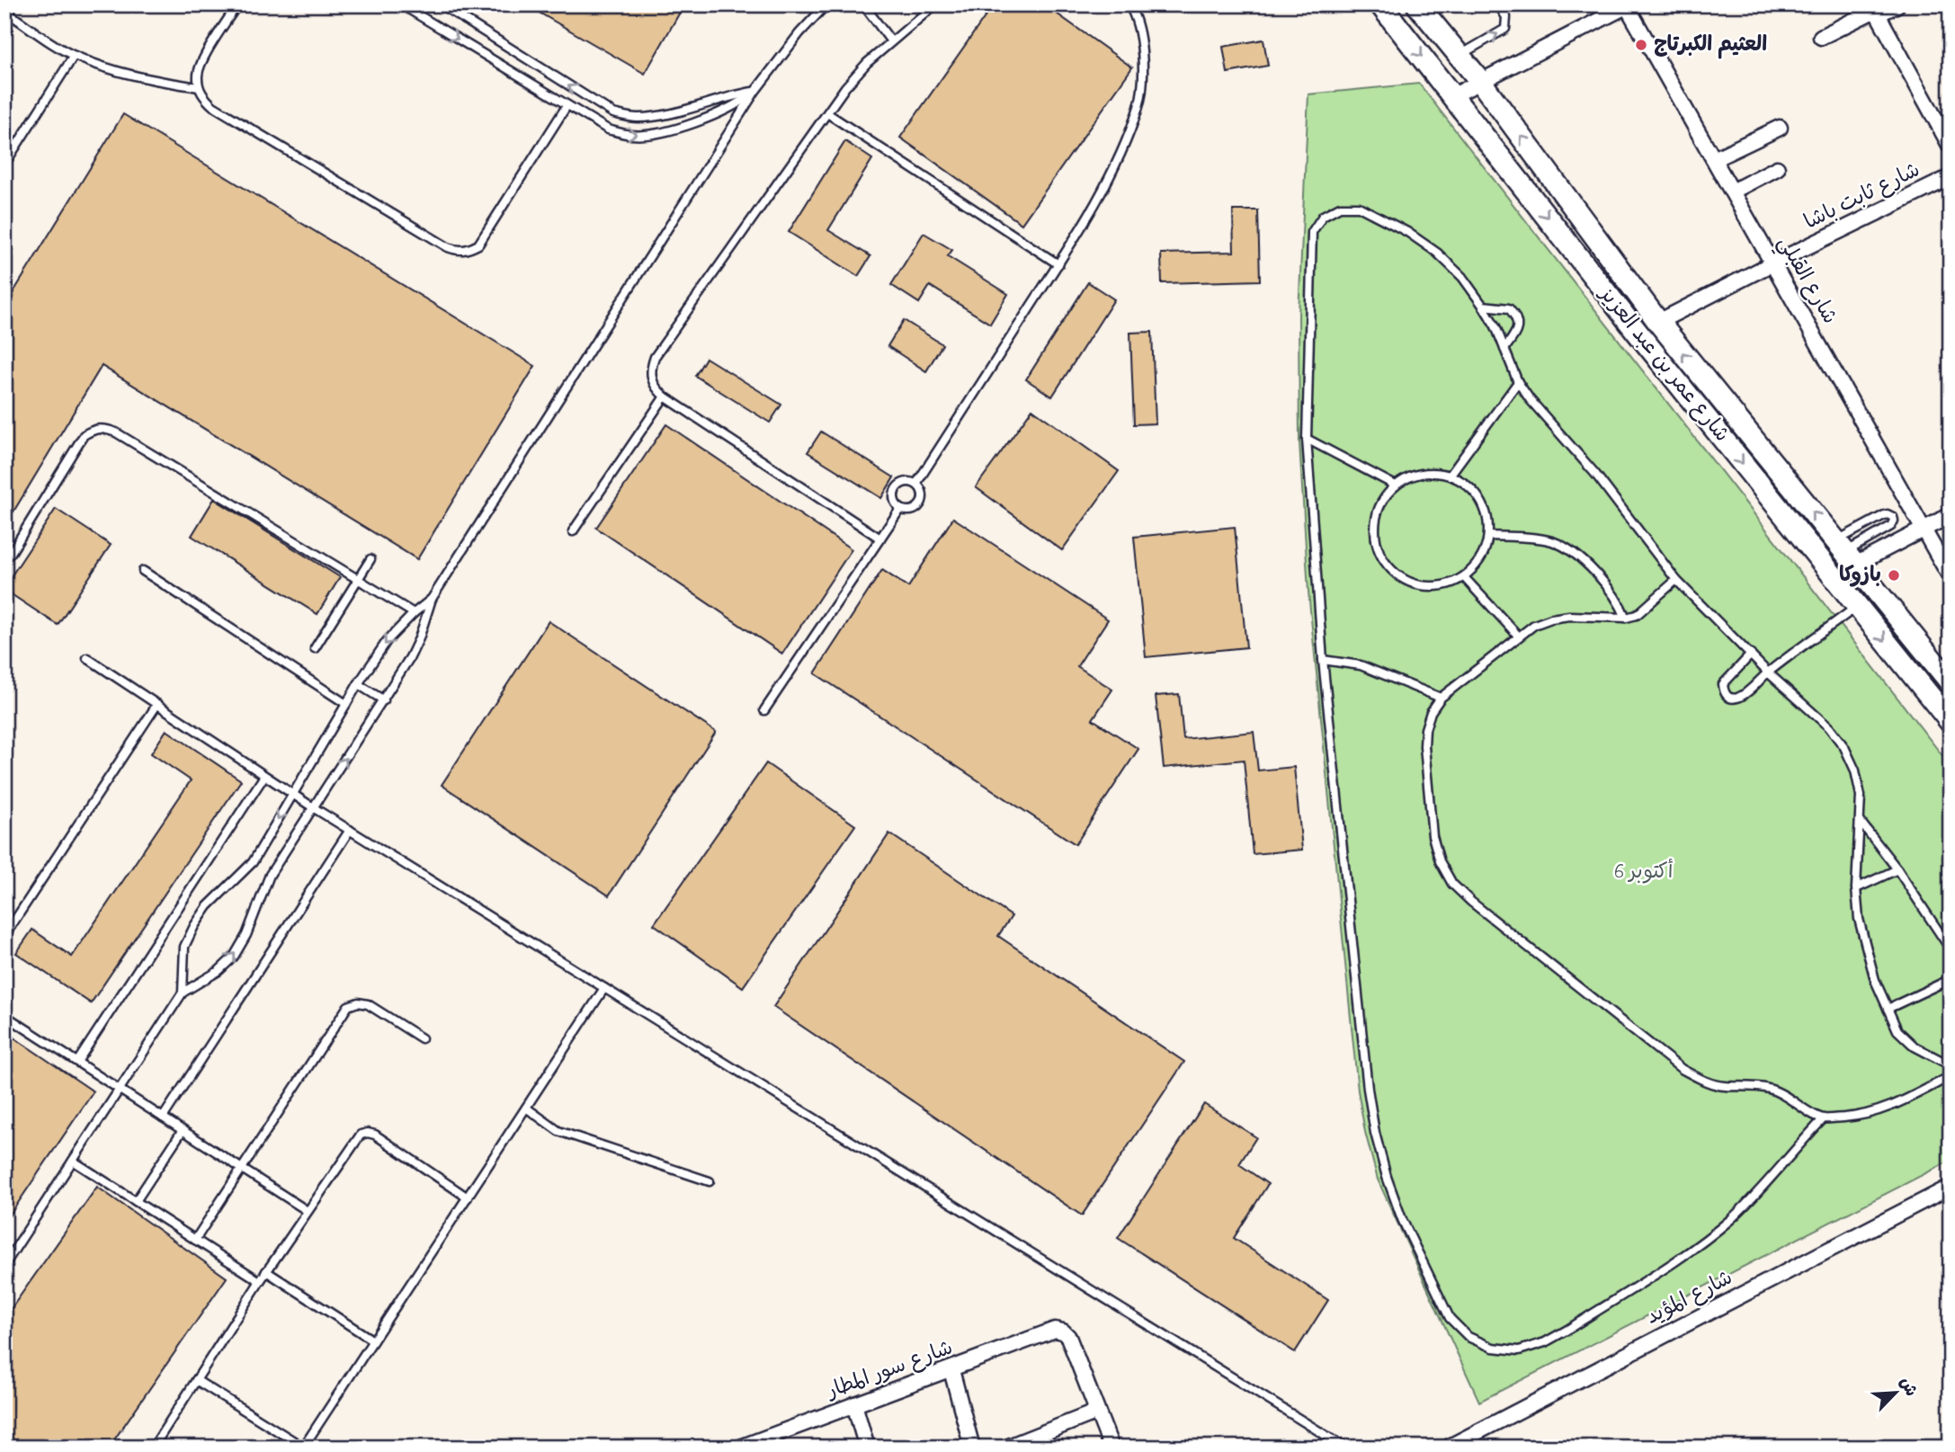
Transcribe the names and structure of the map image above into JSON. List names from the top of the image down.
{
  "streets": {
    "main road": ["شارع عمر بن عبد العزيز"],
    "street": [
      "شارع ثابت باشا",
      "شارع القبلي",
      "شارع المؤيد",
      "شارع سور المطار"
    ]
  },
  "crossings": [
    ["شارع ثابت باشا", "شارع القبلي"],
    ["شارع ثابت باشا", "شارع عمر بن عبد العزيز"]
  ],
  "parks": ["6 أكتوبر"],
  "places": ["العثيم الكبرتاج", "بازوكا"],
  "north": "top right"
}
